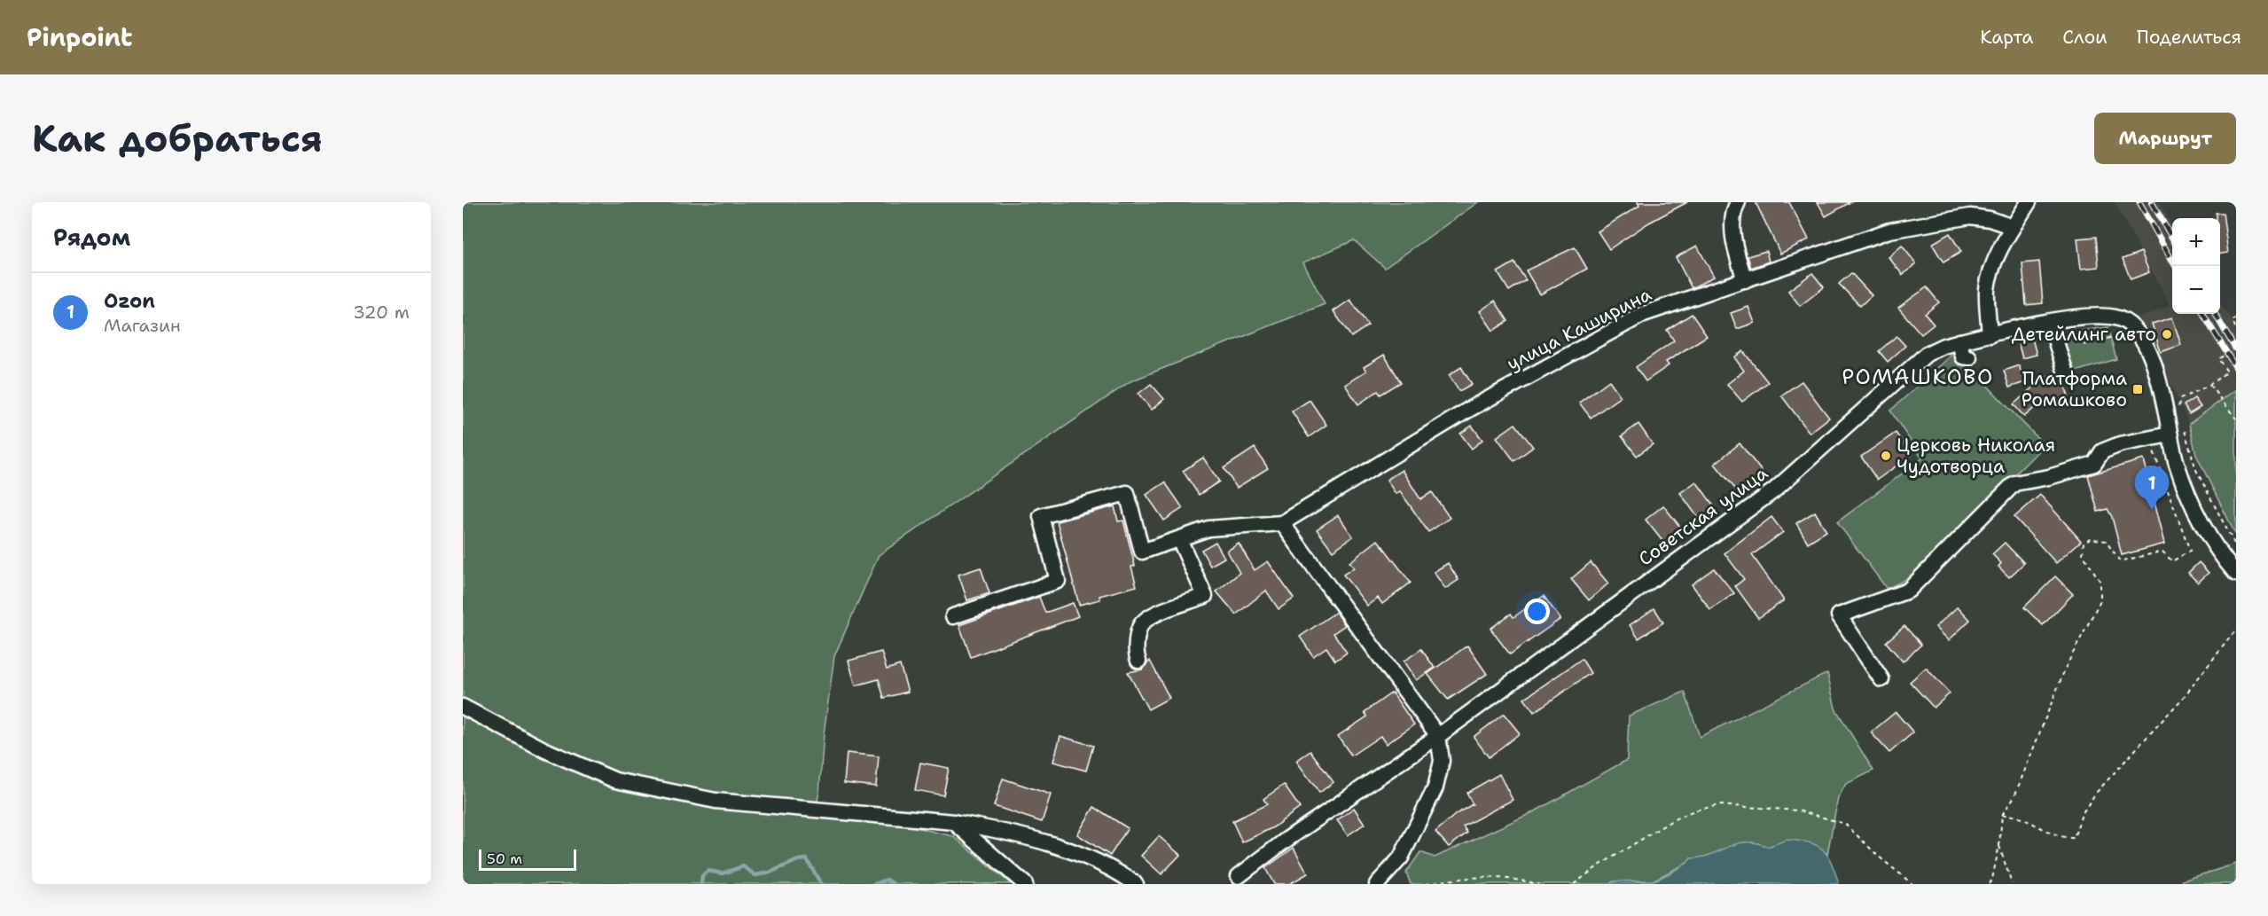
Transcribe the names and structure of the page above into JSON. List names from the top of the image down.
{
  "streets": {
    "street": ["улица Каширина", "Советская улица"]
  },
  "districts": ["РОМАШКОВО"],
  "places": {
    "other": ["Детейлинг авто", "Церковь Николая Чудотворца"],
    "transit": ["Платформа Ромашково"]
  },
  "scale_bar": "50 m",
  "page": {
    "header": "Pinpoint",
    "nav": ["Карта", "Слои", "Поделиться"],
    "buttons": "Маршрут",
    "title": "Как добраться",
    "heading": "Рядом",
    "map_buttons": ["+", "−"],
    "list": [
      {
        "mark": "1",
        "name": "Ozon",
        "note": "Магазин",
        "value": "320 m"
      }
    ],
    "pins": "1",
    "scale": "50 m"
  }
}
